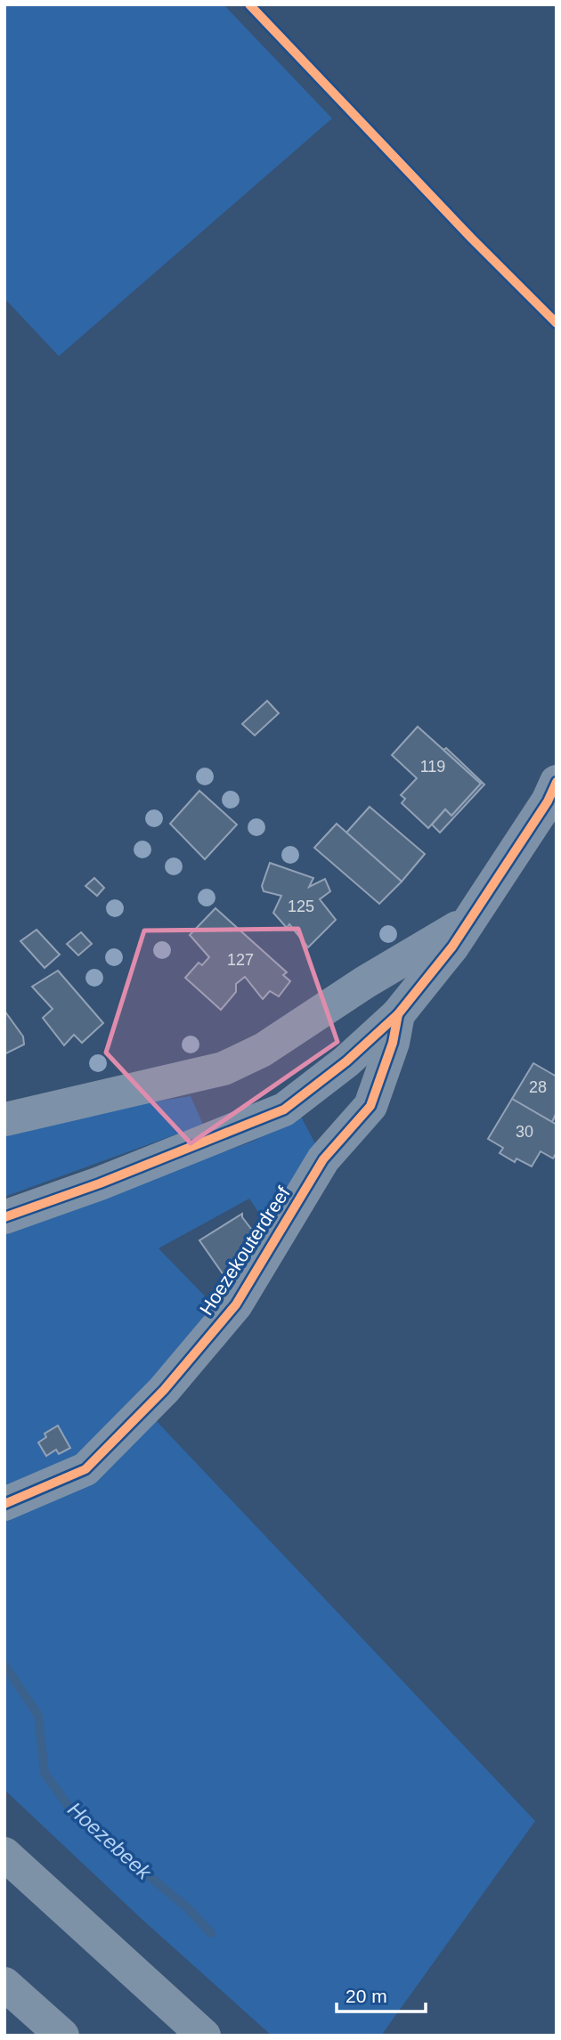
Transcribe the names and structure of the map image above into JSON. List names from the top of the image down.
{
  "streets": {
    "street": ["Hoezekouterdreef"]
  },
  "water": ["Hoezebeek"],
  "house_numbers": [
    "119",
    "125",
    "127",
    "28",
    "30"
  ],
  "scale_bar": "20 m"
}
